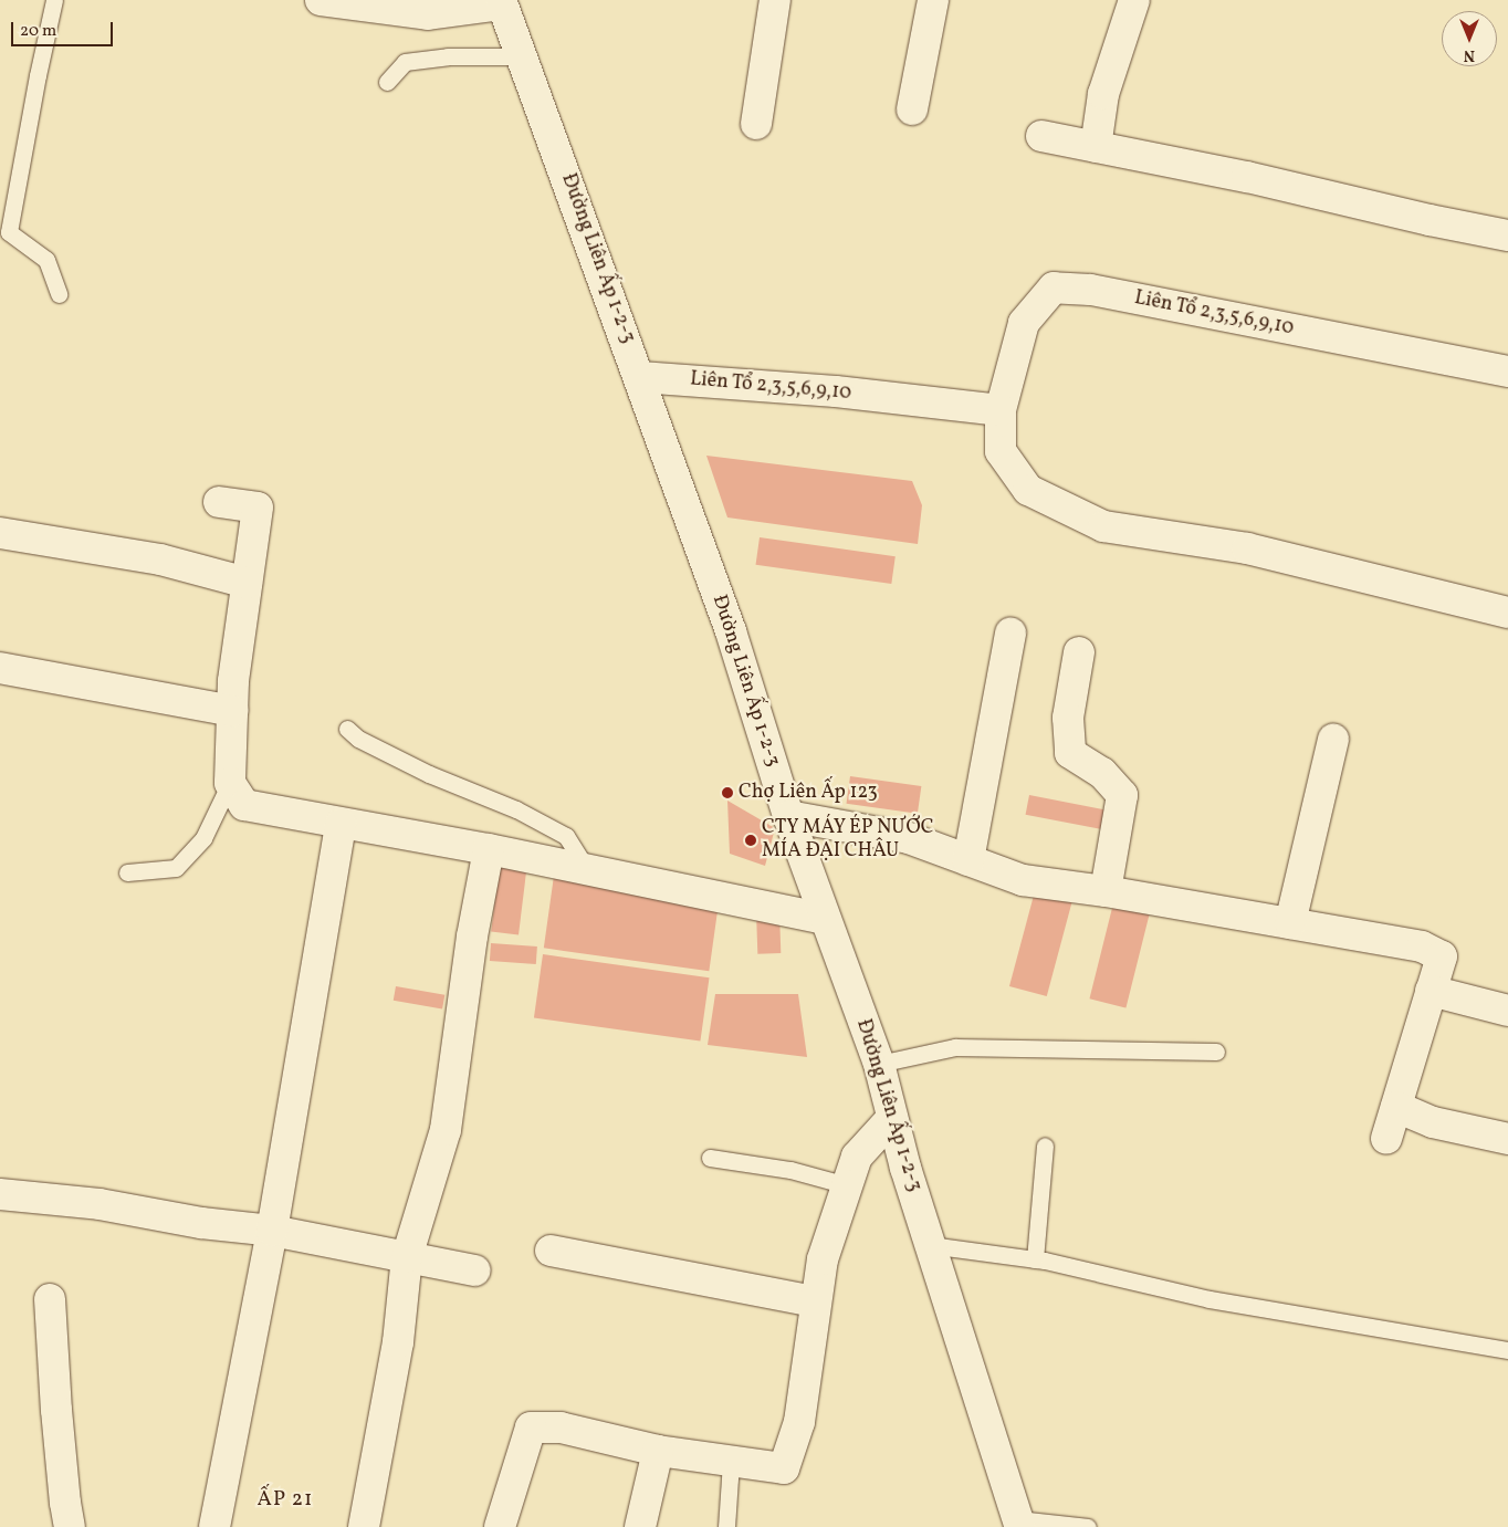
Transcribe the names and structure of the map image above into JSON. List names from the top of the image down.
{
  "streets": {
    "street": ["Đường Liên Ấp 1-2-3", "Liên Tổ 2,3,5,6,9,10"]
  },
  "crossings": [
    ["Đường Liên Ấp 1-2-3", "Liên Tổ 2,3,5,6,9,10"]
  ],
  "districts": ["ẤP 21"],
  "places": ["Chợ Liên Ấp 123", "CTY MÁY ÉP NƯỚC MÍA ĐẠI CHÂU"],
  "scale_bar": "20 m",
  "north": "bottom"
}
